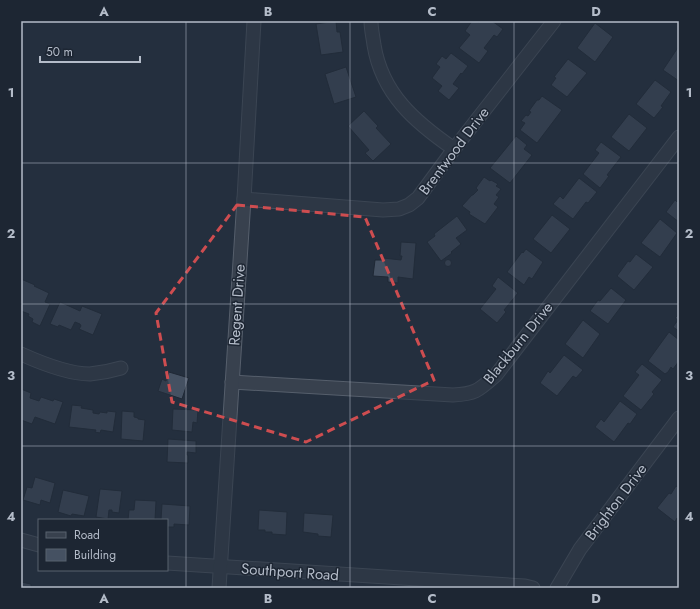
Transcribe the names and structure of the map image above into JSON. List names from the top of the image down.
{
  "streets": {
    "street": [
      "Brentwood Drive",
      "Regent Drive",
      "Blackburn Drive",
      "Brighton Drive",
      "Southport Road"
    ]
  },
  "crossings": [
    ["Brentwood Drive", "Regent Drive"],
    ["Regent Drive", "Blackburn Drive"],
    ["Regent Drive", "Southport Road"]
  ],
  "legend": ["Road", "Building"],
  "scale_bar": "50 m",
  "grid": {
    "columns": [
      "A",
      "B",
      "C",
      "D"
    ],
    "rows": [
      "1",
      "2",
      "3",
      "4"
    ]
  }
}
